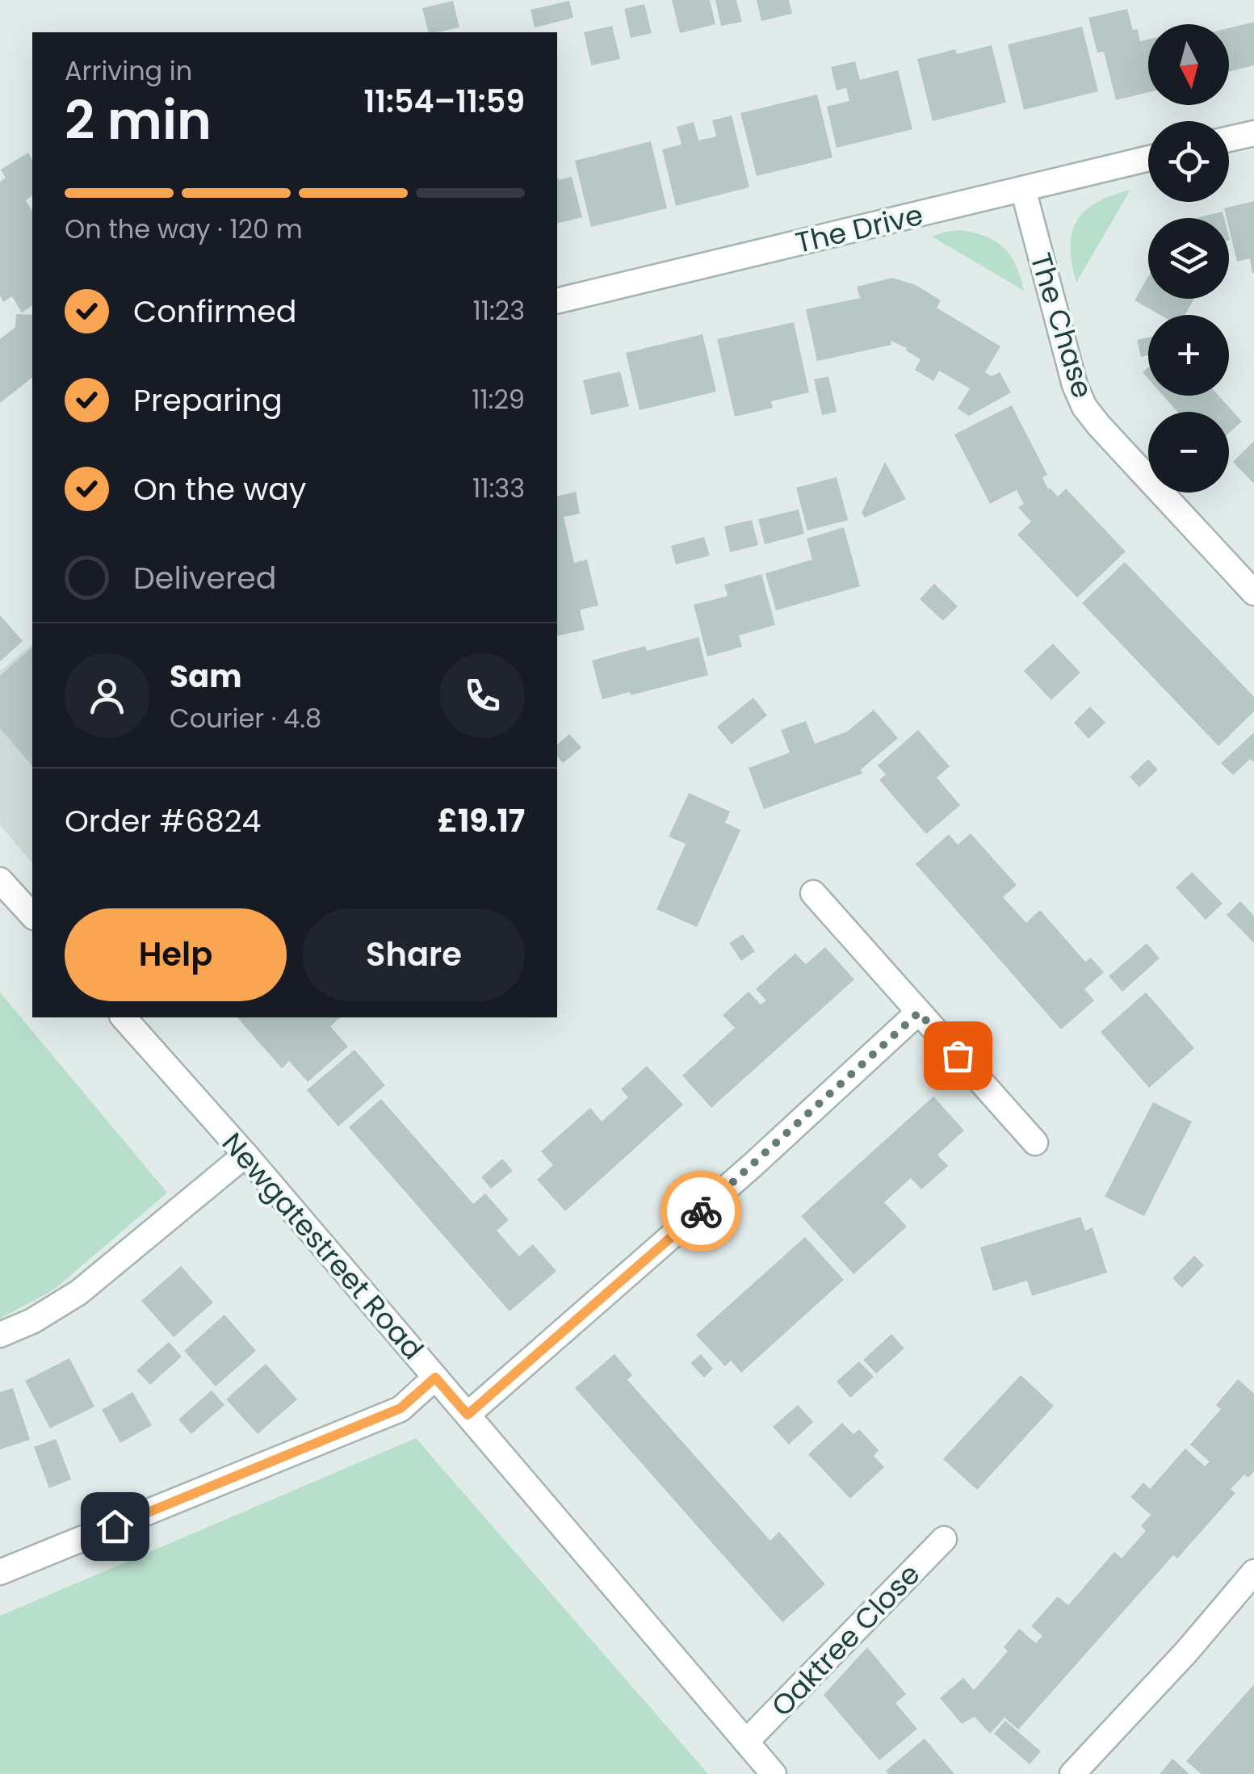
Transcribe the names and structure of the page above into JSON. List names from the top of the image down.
{
  "streets": {
    "street": [
      "The Drive",
      "The Chase",
      "Newgatestreet Road",
      "Oaktree Close"
    ]
  },
  "crossings": [
    ["The Drive", "The Chase"],
    ["Newgatestreet Road", "Oaktree Close"]
  ],
  "north": "bottom",
  "page": {
    "map_buttons": ["+", "−"],
    "heading": ["2 min", "Arriving in", "11:54–11:59"],
    "panel": [
      "Sam",
      "Courier · 4.8",
      "Order #6824",
      "£19.17"
    ],
    "bar": "On the way · 120 m",
    "list": [
      ["Confirmed", "11:23"],
      ["Preparing", "11:29"],
      ["On the way", "11:33"],
      "Delivered"
    ],
    "buttons": ["Help", "Share"]
  }
}
